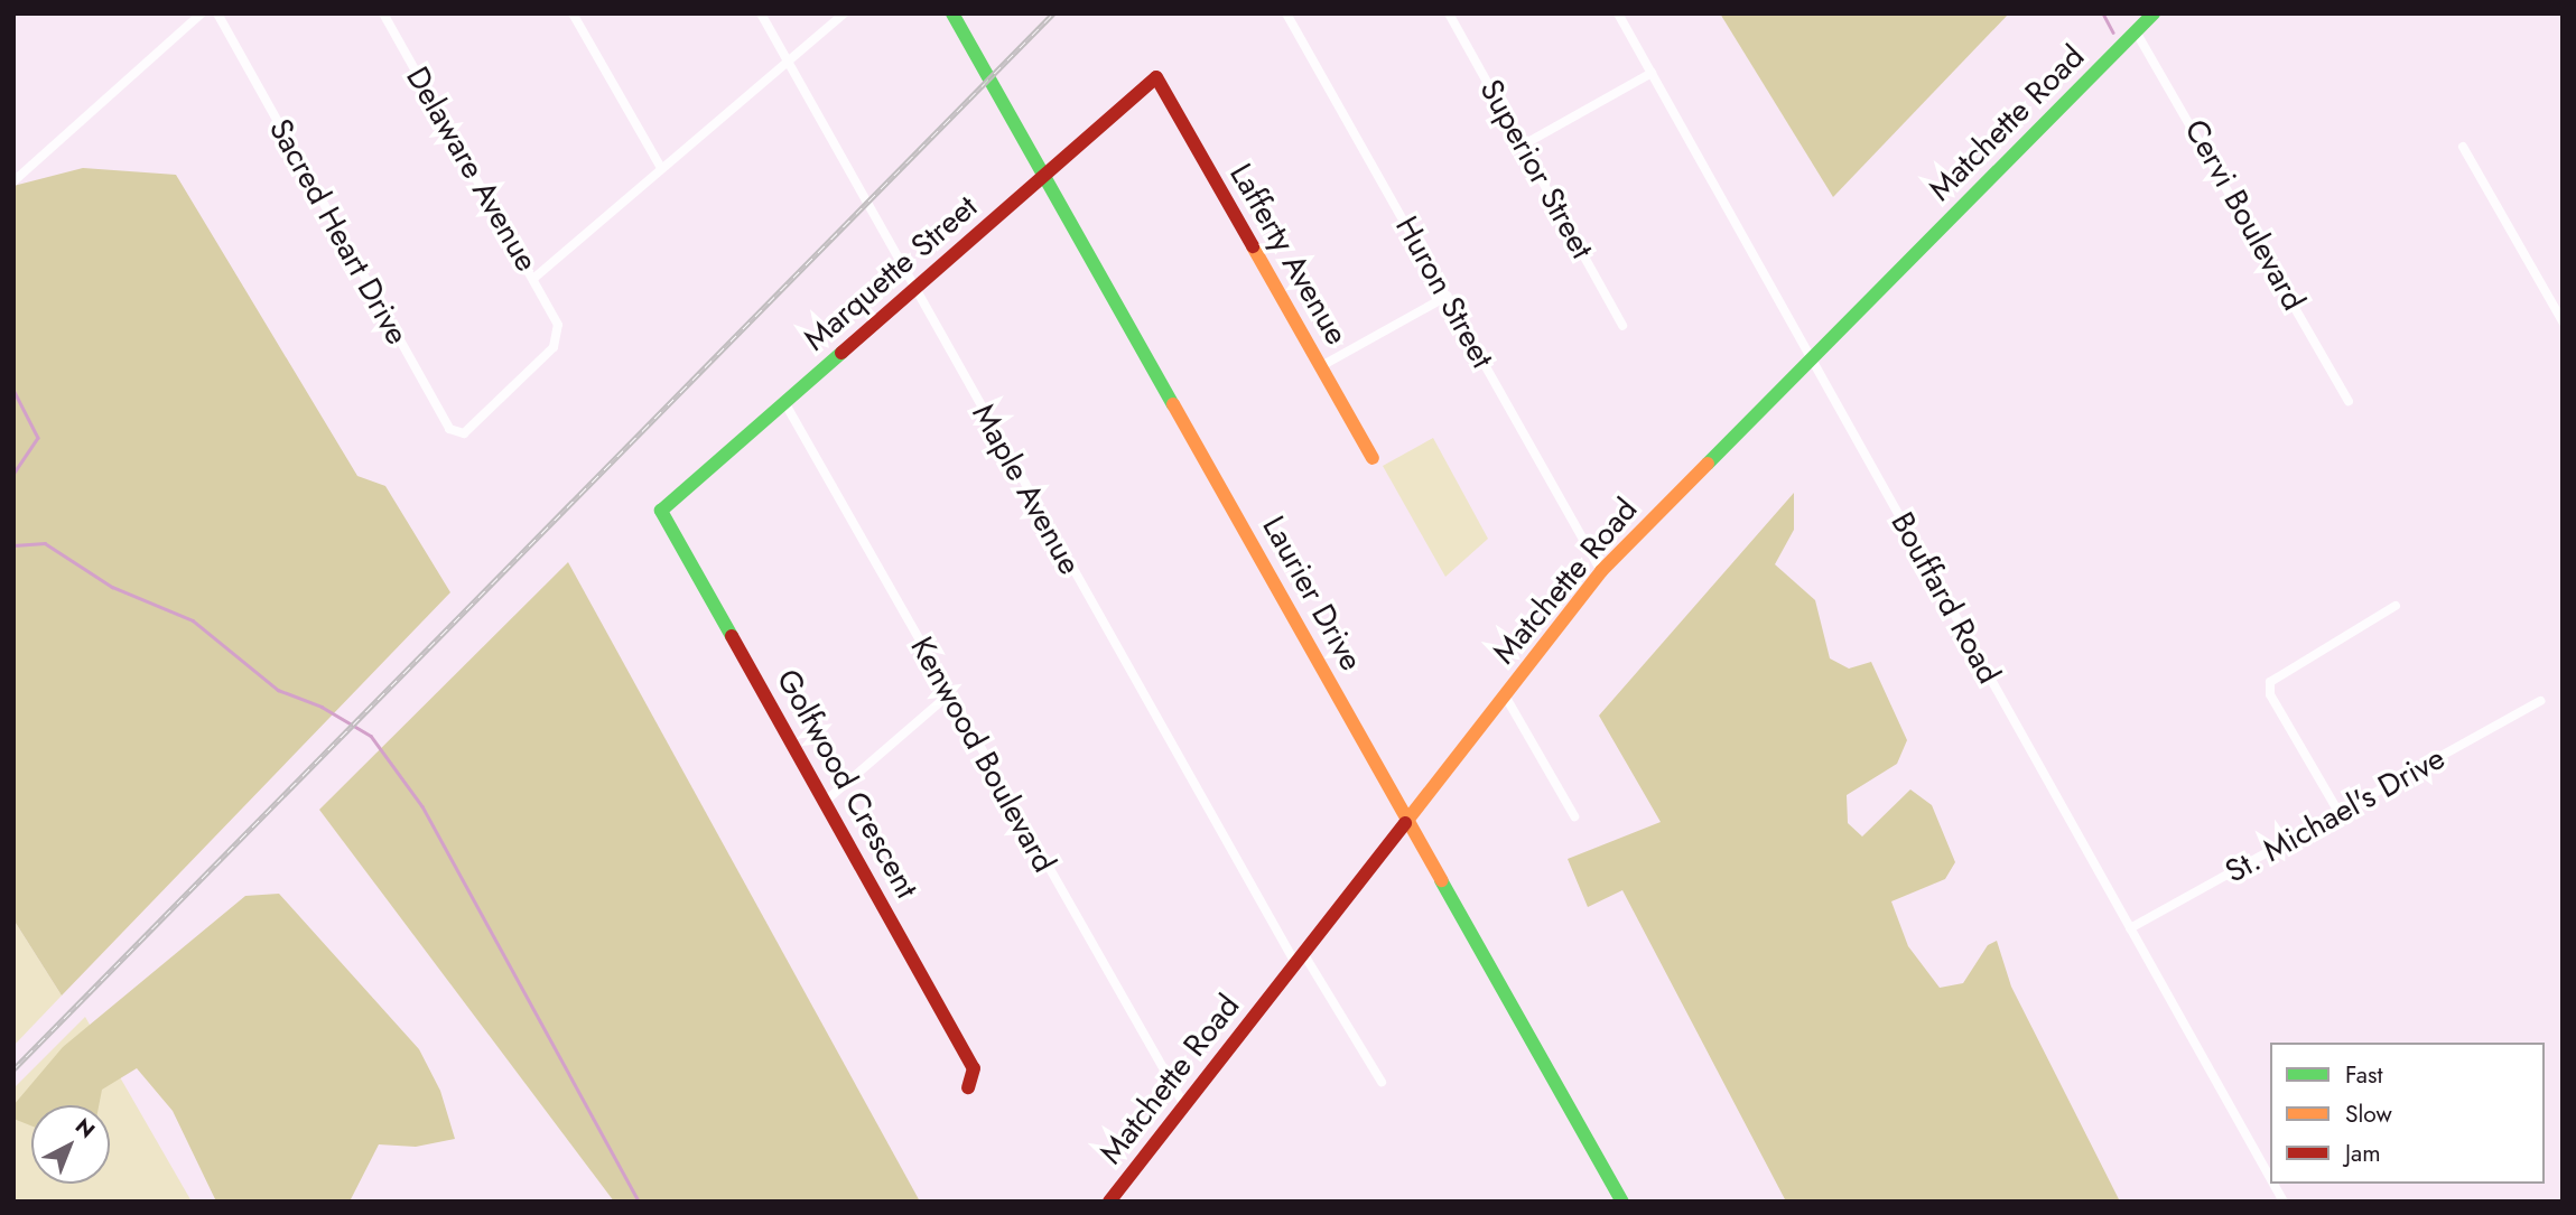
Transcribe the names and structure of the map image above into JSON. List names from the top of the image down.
{
  "streets": {
    "street": [
      "Matchette Road",
      "Delaware Avenue",
      "Superior Street",
      "Cervi Boulevard",
      "Sacred Heart Drive",
      "Lafferty Avenue",
      "Marquette Street",
      "Huron Street",
      "Maple Avenue",
      "Laurier Drive",
      "Bouffard Road",
      "Kenwood Boulevard",
      "Golfwood Crescent",
      "St. Michael's Drive"
    ]
  },
  "crossings": [
    ["Matchette Road", "Cervi Boulevard"],
    ["Matchette Road", "Huron Street"],
    ["Matchette Road", "Maple Avenue"],
    ["Matchette Road", "Laurier Drive"],
    ["Matchette Road", "Bouffard Road"],
    ["Matchette Road", "Kenwood Boulevard"],
    ["Delaware Avenue", "Sacred Heart Drive"],
    ["Lafferty Avenue", "Marquette Street"],
    ["Marquette Street", "Maple Avenue"],
    ["Marquette Street", "Laurier Drive"],
    ["Marquette Street", "Kenwood Boulevard"],
    ["Marquette Street", "Golfwood Crescent"],
    ["Bouffard Road", "St. Michael's Drive"]
  ],
  "legend": ["Fast", "Slow", "Jam"],
  "north": "top right"
}
